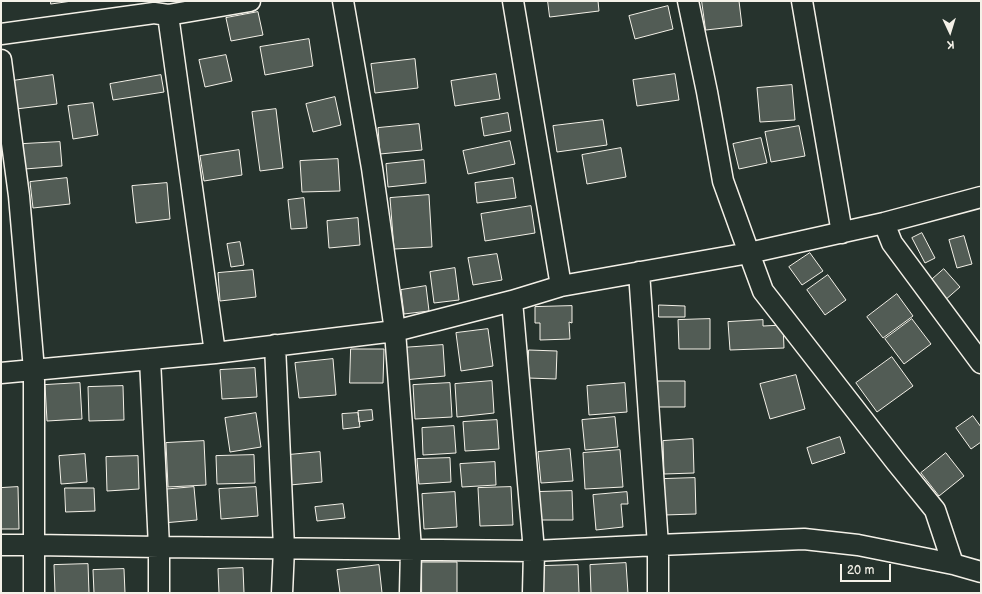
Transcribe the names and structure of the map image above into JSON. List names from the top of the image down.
{
  "scale_bar": "20 m",
  "north": "bottom"
}
